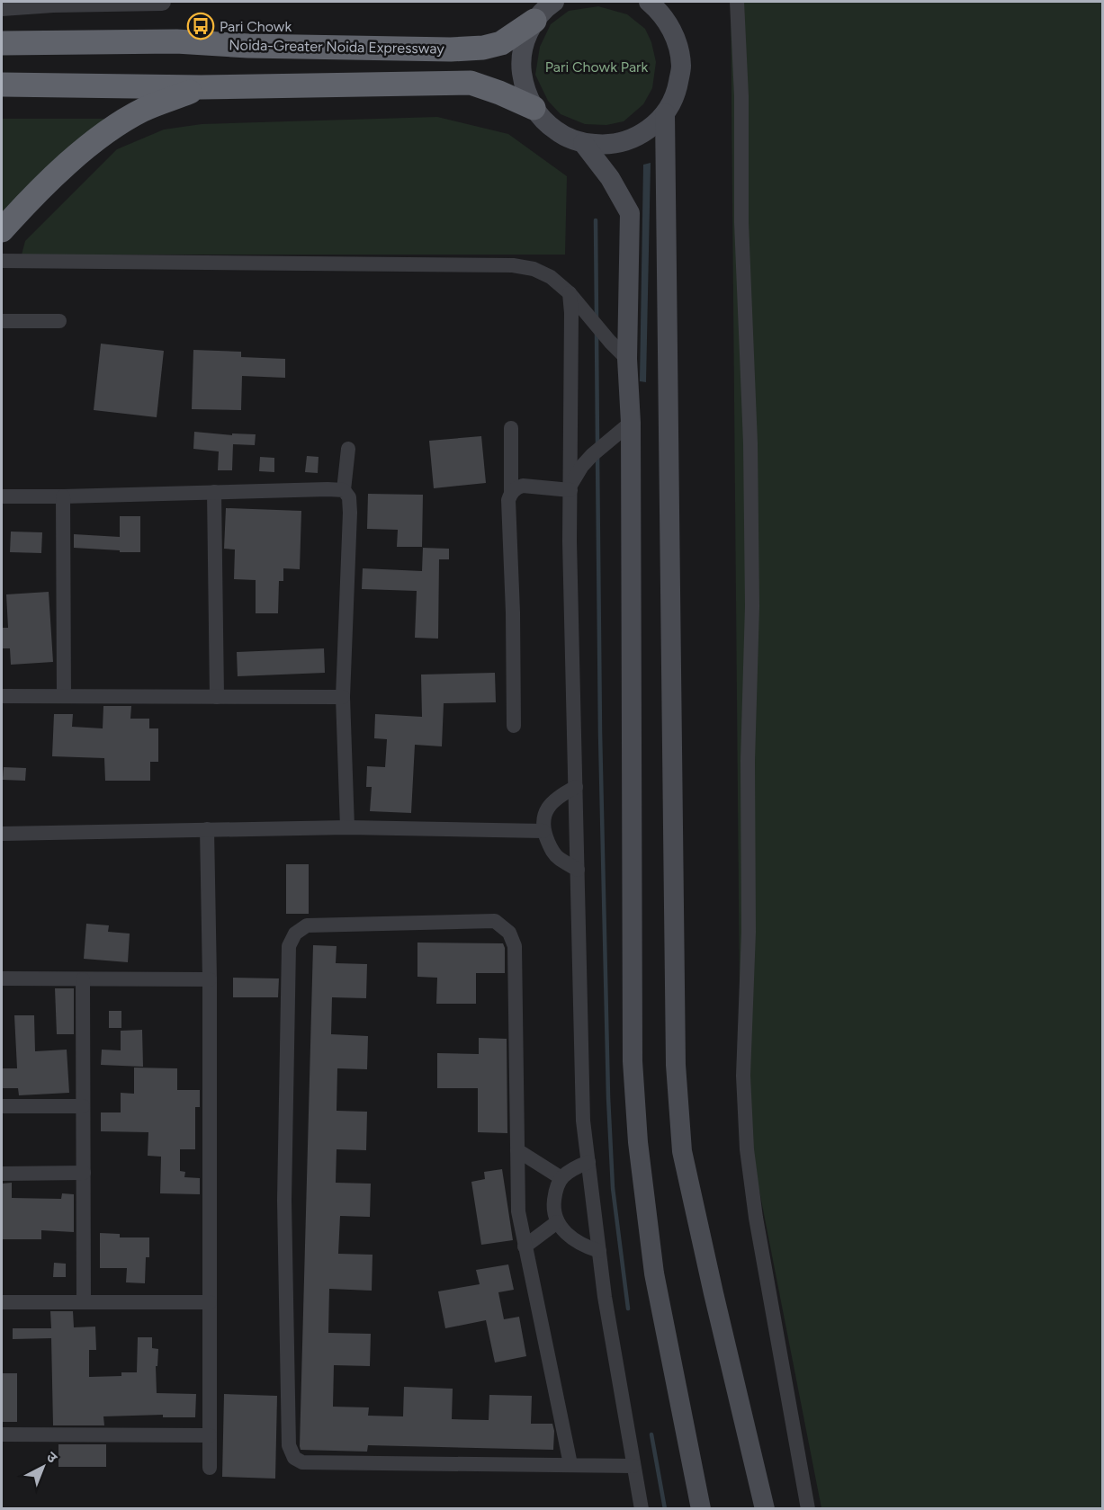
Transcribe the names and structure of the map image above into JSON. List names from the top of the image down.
{
  "streets": {
    "highway": ["Noida-Greater Noida Expressway"]
  },
  "parks": ["Pari Chowk Park"],
  "places": {
    "bus stop": ["Pari Chowk"]
  },
  "north": "top right"
}
